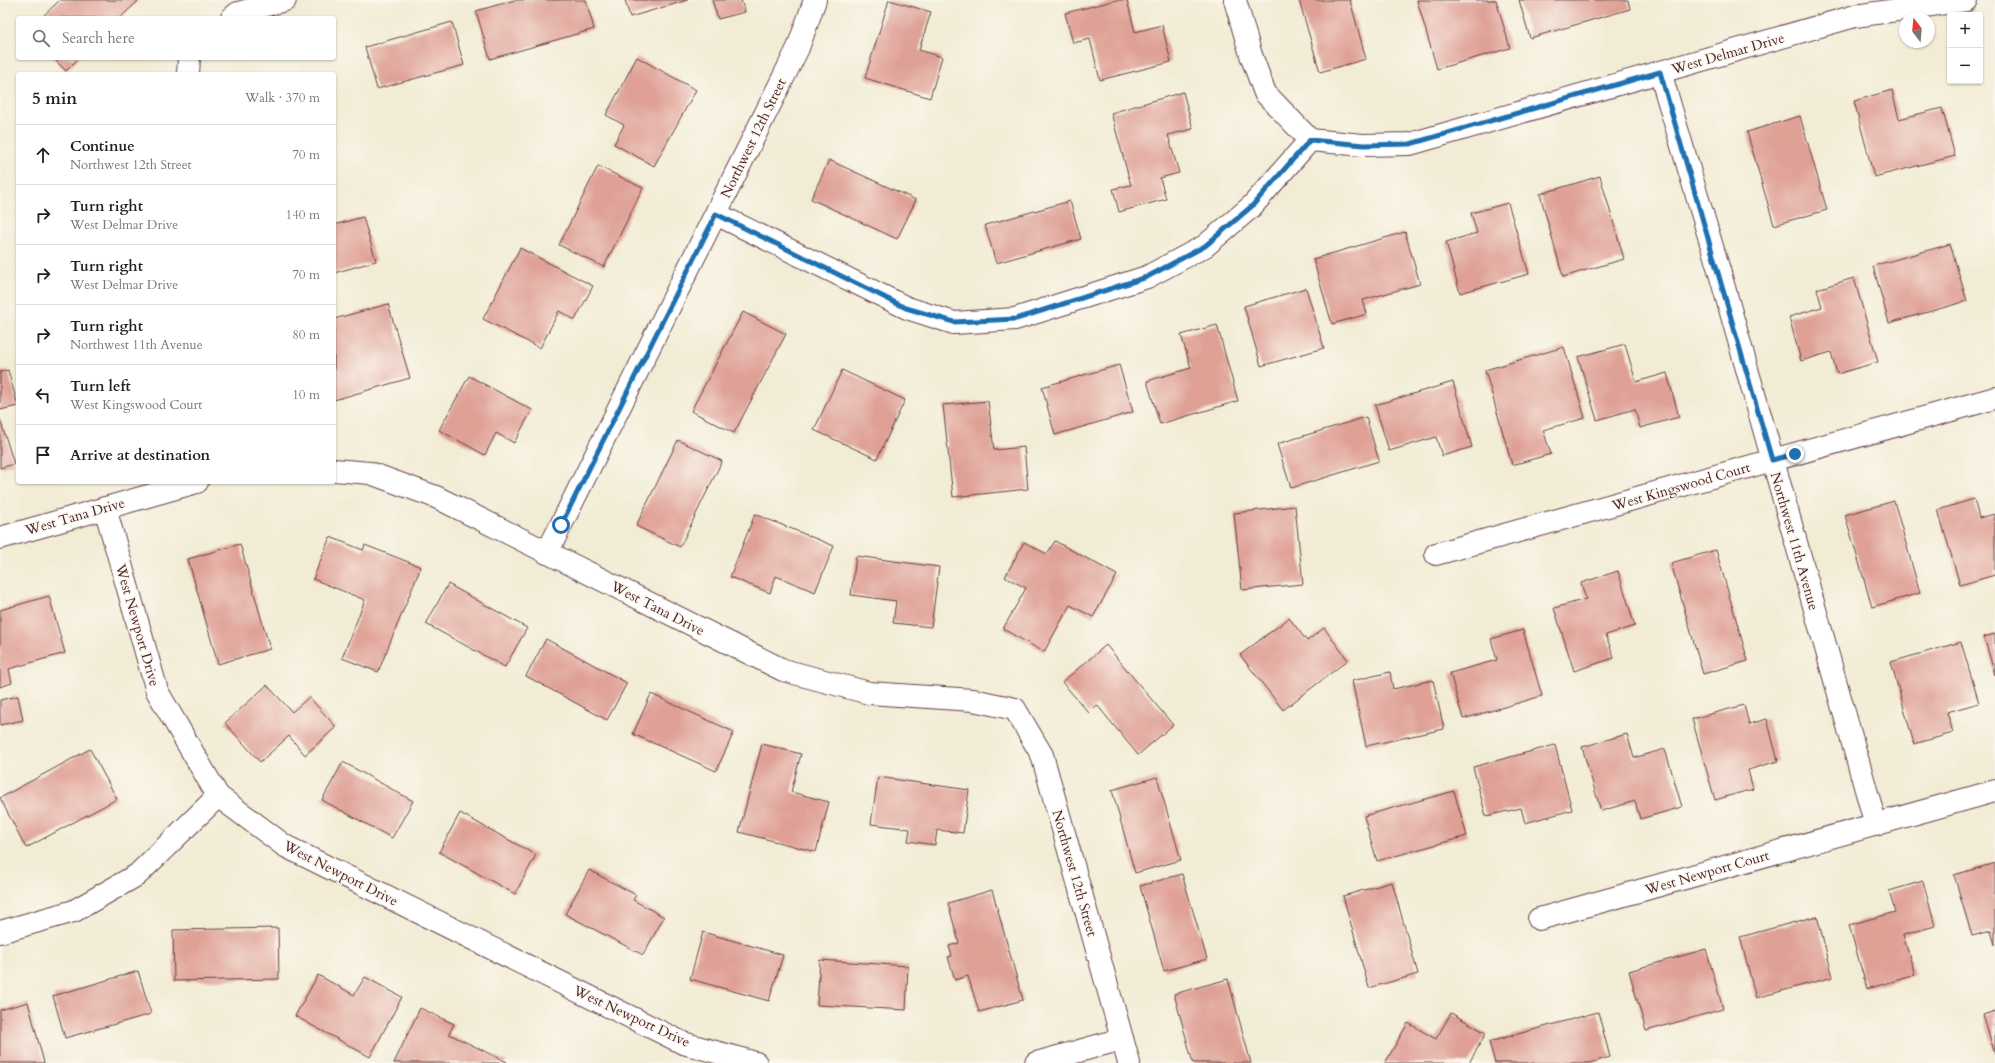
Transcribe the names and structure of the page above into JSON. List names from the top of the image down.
{
  "streets": {
    "street": [
      "West Delmar Drive",
      "Northwest 12th Street",
      "West Kingswood Court",
      "West Tana Drive",
      "Northwest 11th Avenue",
      "West Newport Drive",
      "West Newport Court"
    ]
  },
  "crossings": [
    ["West Delmar Drive", "Northwest 11th Avenue"],
    ["Northwest 12th Street", "West Tana Drive"],
    ["West Kingswood Court", "Northwest 11th Avenue"],
    ["West Tana Drive", "West Newport Drive"],
    ["Northwest 11th Avenue", "West Newport Court"]
  ],
  "north": "top",
  "page": {
    "map_buttons": ["+", "−"],
    "search": "Search here",
    "heading": ["5 min", "Walk · 370 m"],
    "list": [
      ["Continue", "Northwest 12th Street", "70 m"],
      ["Turn right", "West Delmar Drive", "140 m"],
      ["Turn right", "West Delmar Drive", "70 m"],
      ["Turn right", "Northwest 11th Avenue", "80 m"],
      ["Turn left", "West Kingswood Court", "10 m"],
      "Arrive at destination"
    ]
  }
}
